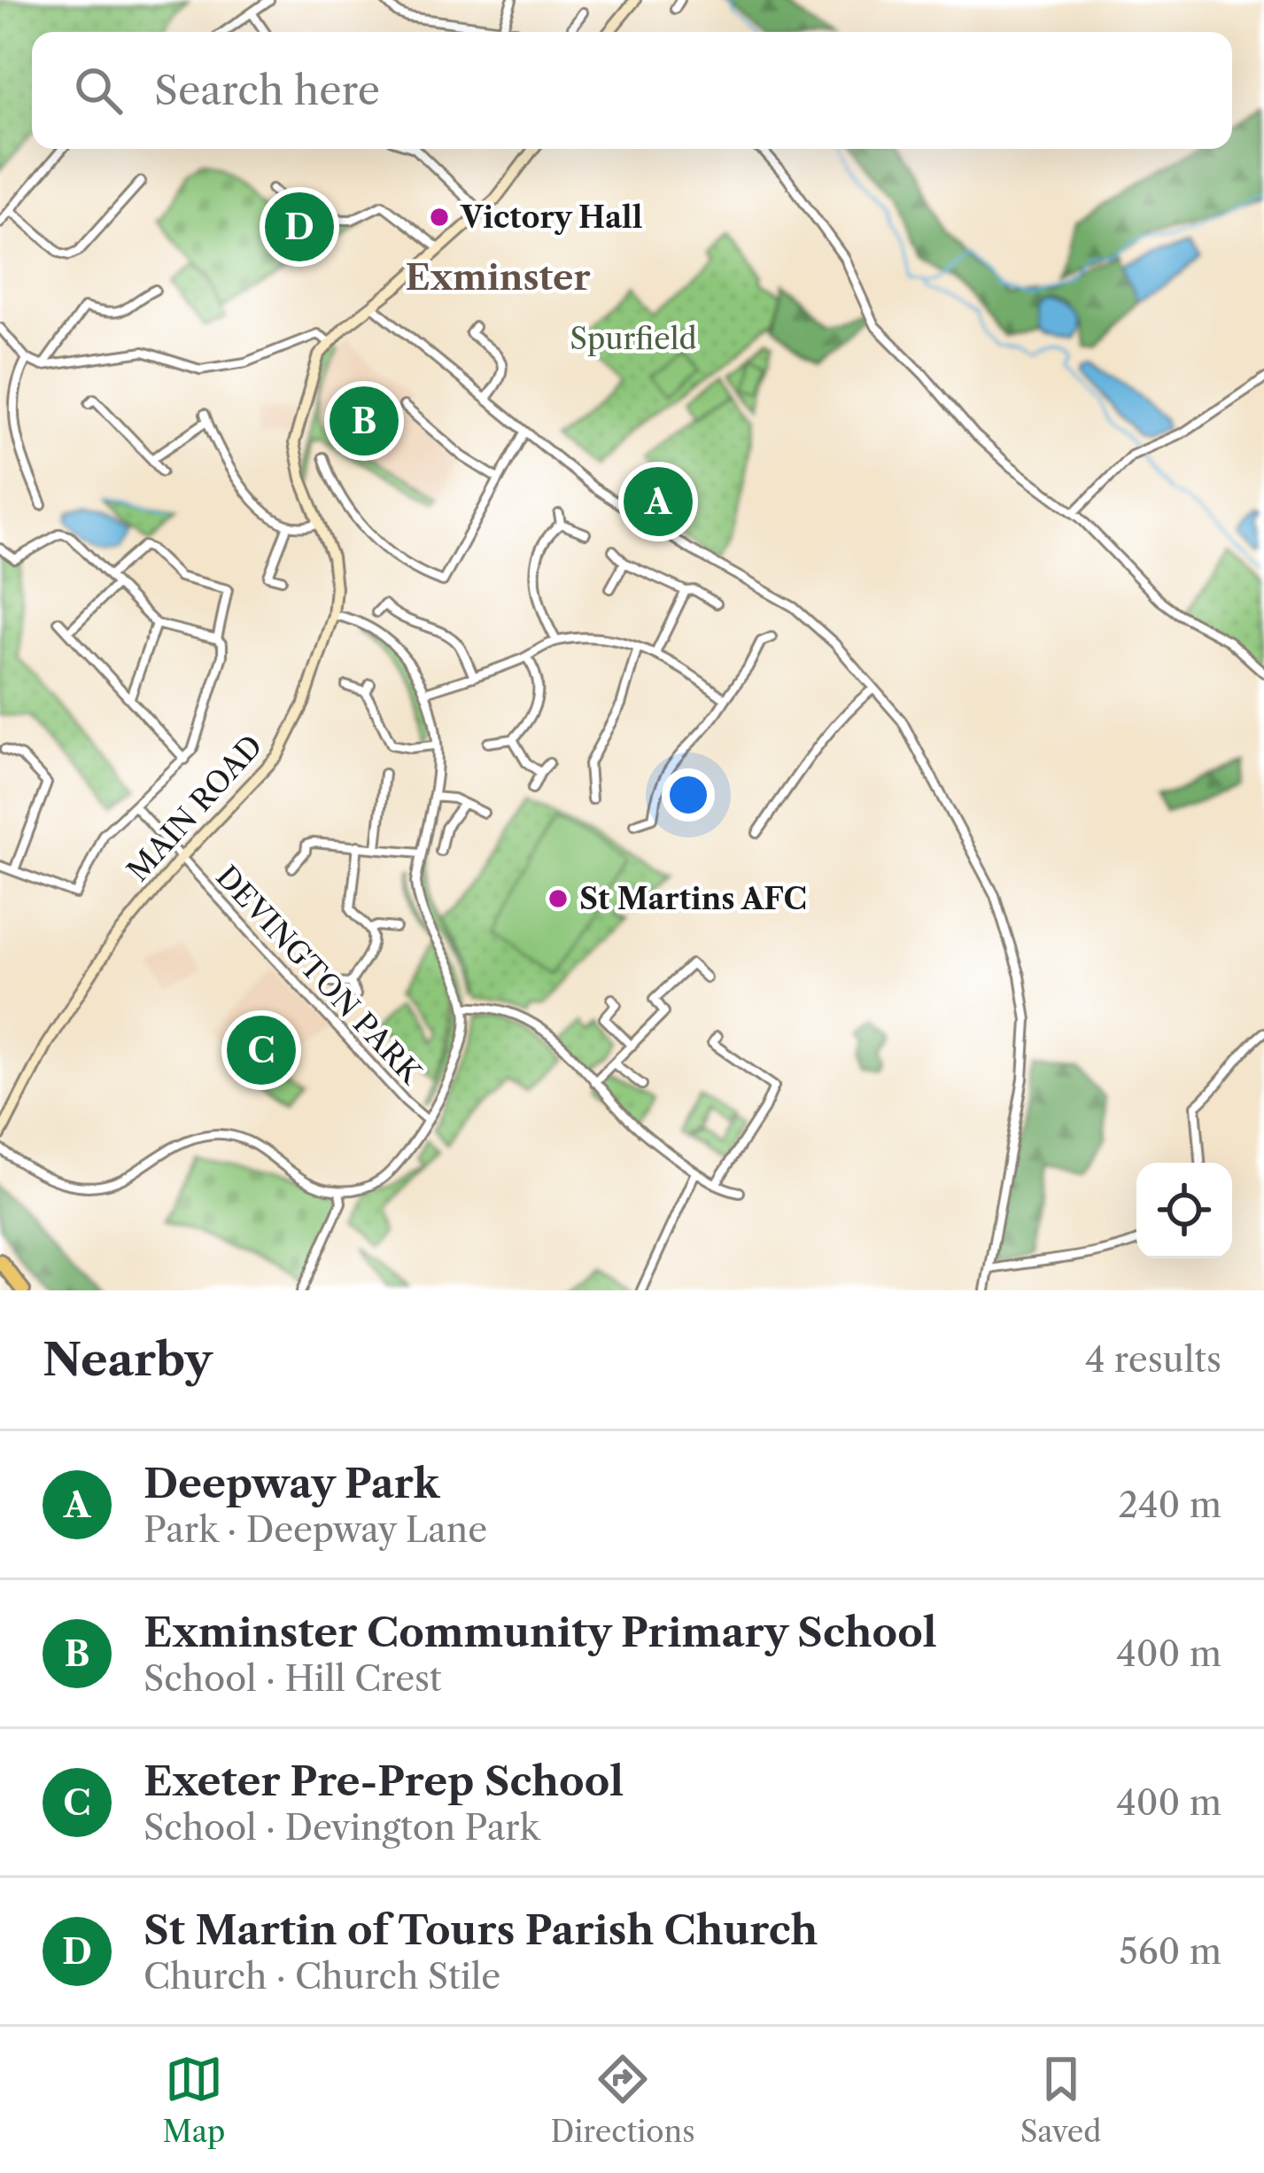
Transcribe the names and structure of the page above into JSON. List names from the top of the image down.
{
  "streets": {
    "street": ["MAIN ROAD", "DEVINGTON PARK"]
  },
  "crossings": [
    ["MAIN ROAD", "DEVINGTON PARK"]
  ],
  "districts": ["Exminster"],
  "parks": ["Spurfield"],
  "places": ["Victory Hall", "St Martins AFC"],
  "page": {
    "search": "Search here",
    "pins": [
      "D",
      "B",
      "A",
      "C"
    ],
    "heading": ["Nearby", "4 results"],
    "list": [
      {
        "mark": "A",
        "name": "Deepway Park",
        "note": "Park · Deepway Lane",
        "value": "240 m"
      },
      {
        "mark": "B",
        "name": "Exminster Community Primary School",
        "note": "School · Hill Crest",
        "value": "400 m"
      },
      {
        "mark": "C",
        "name": "Exeter Pre-Prep School",
        "note": "School · Devington Park",
        "value": "400 m"
      },
      {
        "mark": "D",
        "name": "St Martin of Tours Parish Church",
        "note": "Church · Church Stile",
        "value": "560 m"
      }
    ],
    "nav": ["Map", "Directions", "Saved"]
  }
}
